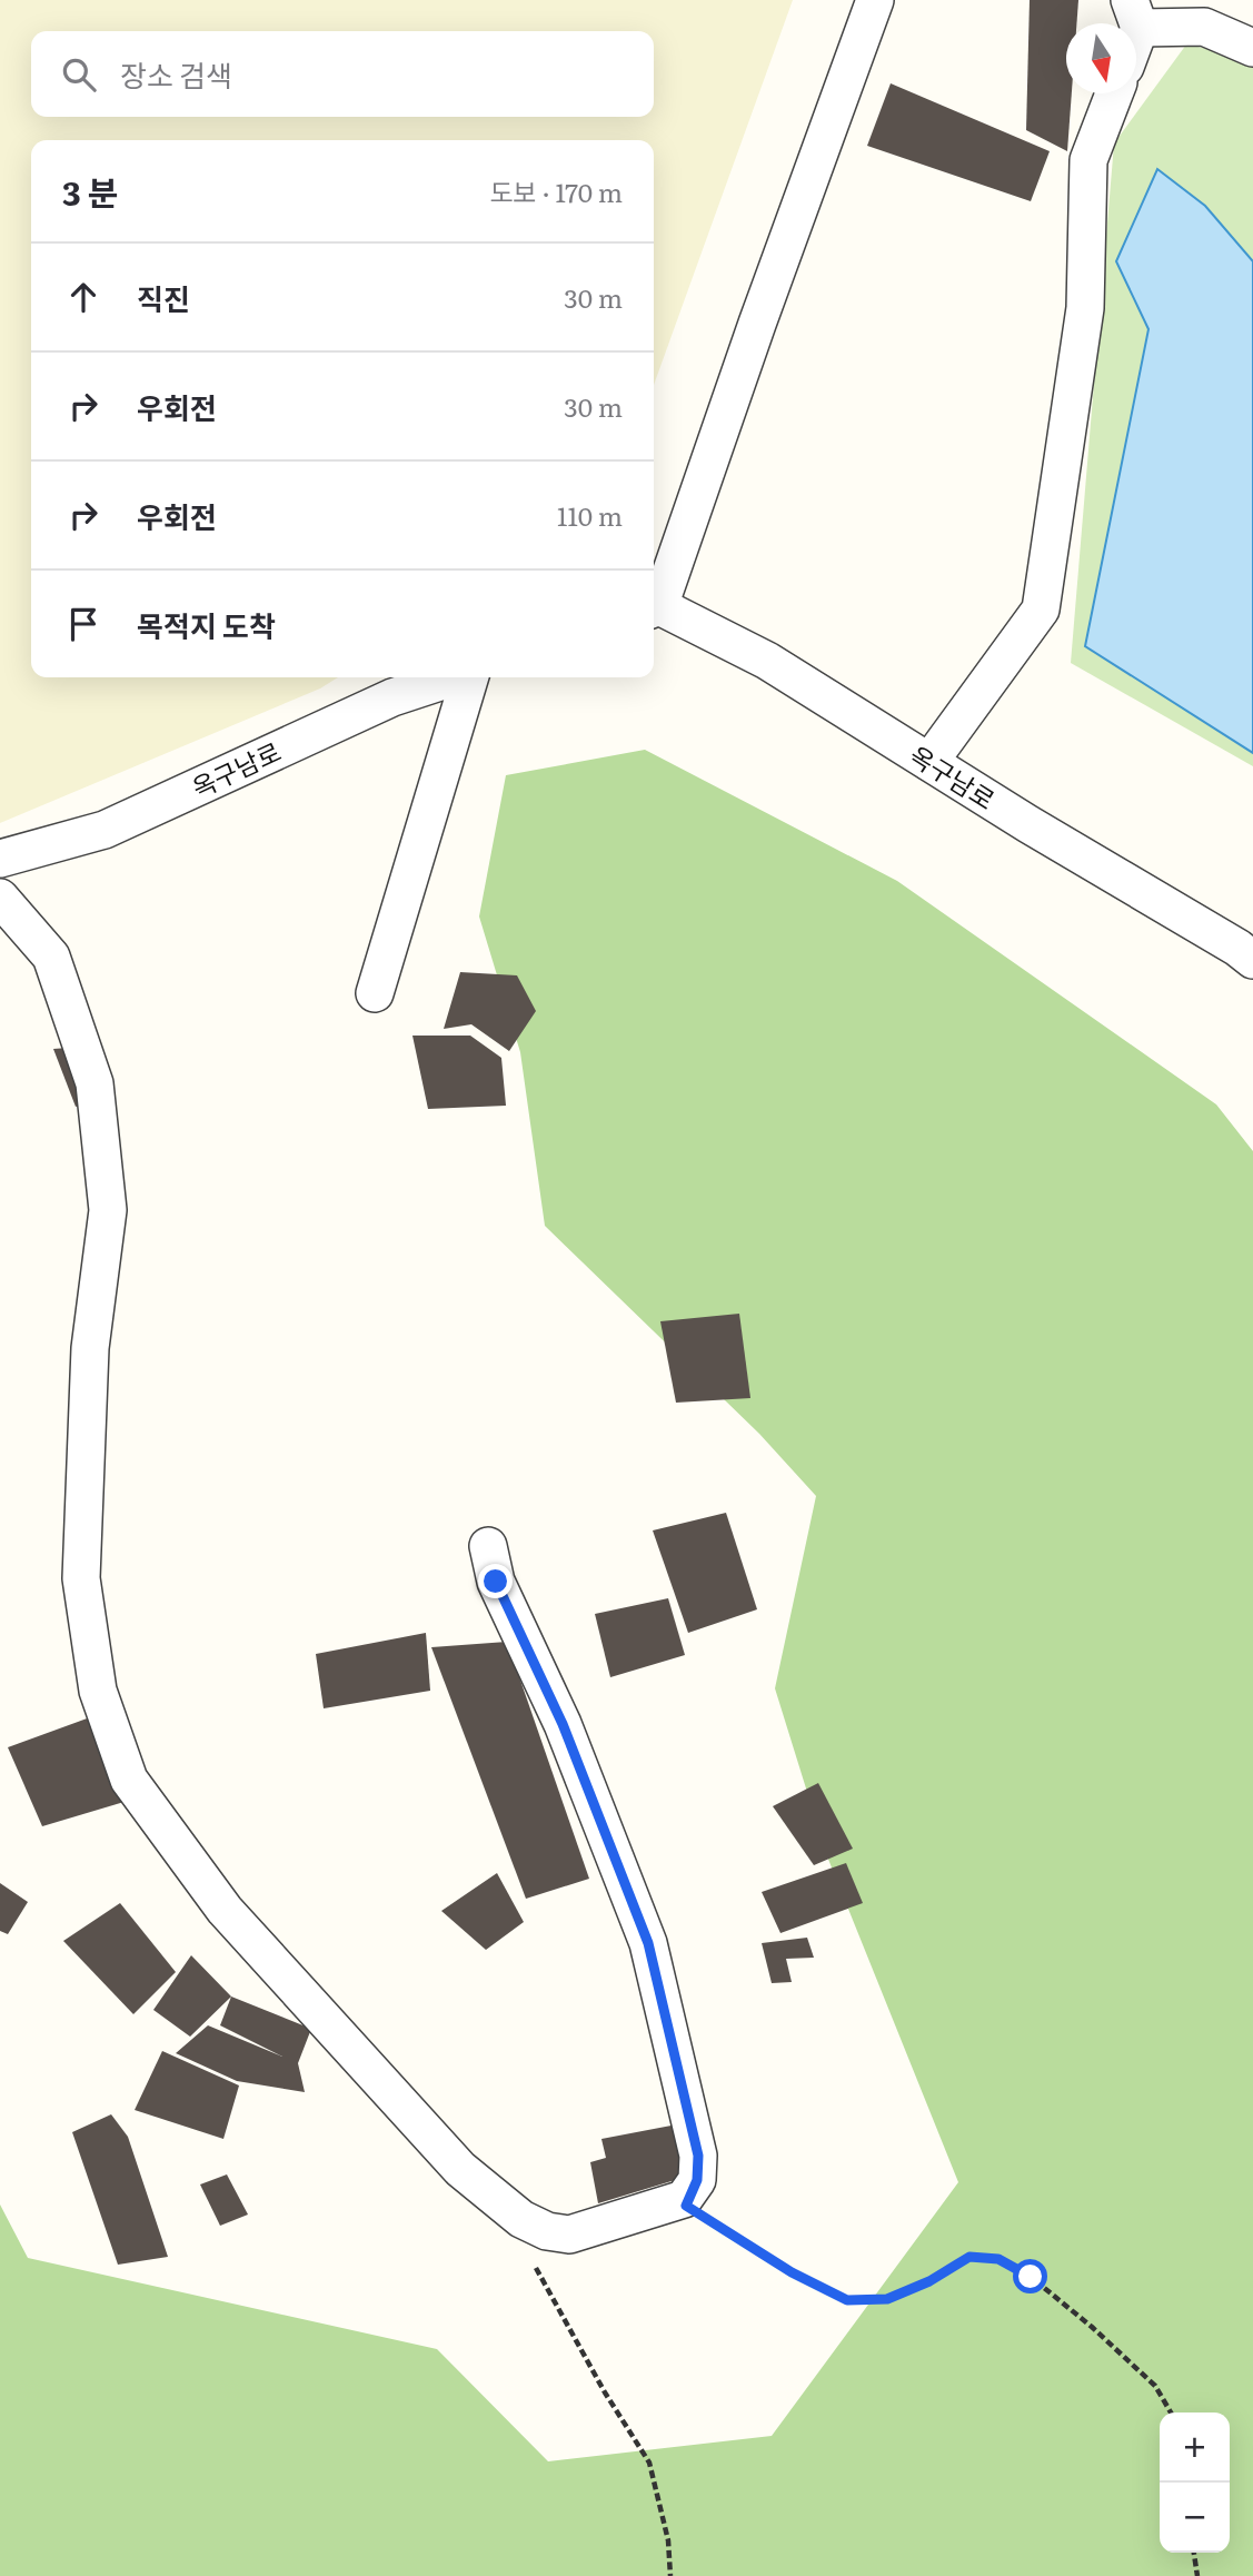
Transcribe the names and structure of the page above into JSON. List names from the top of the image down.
{
  "streets": {
    "street": ["옥구남로"]
  },
  "north": "bottom",
  "page": {
    "search": "장소 검색",
    "heading": ["3 분", "도보 · 170 m"],
    "list": [
      ["직진", "30 m"],
      ["우회전", "30 m"],
      ["우회전", "110 m"],
      "목적지 도착"
    ],
    "map_buttons": ["+", "−"]
  }
}
